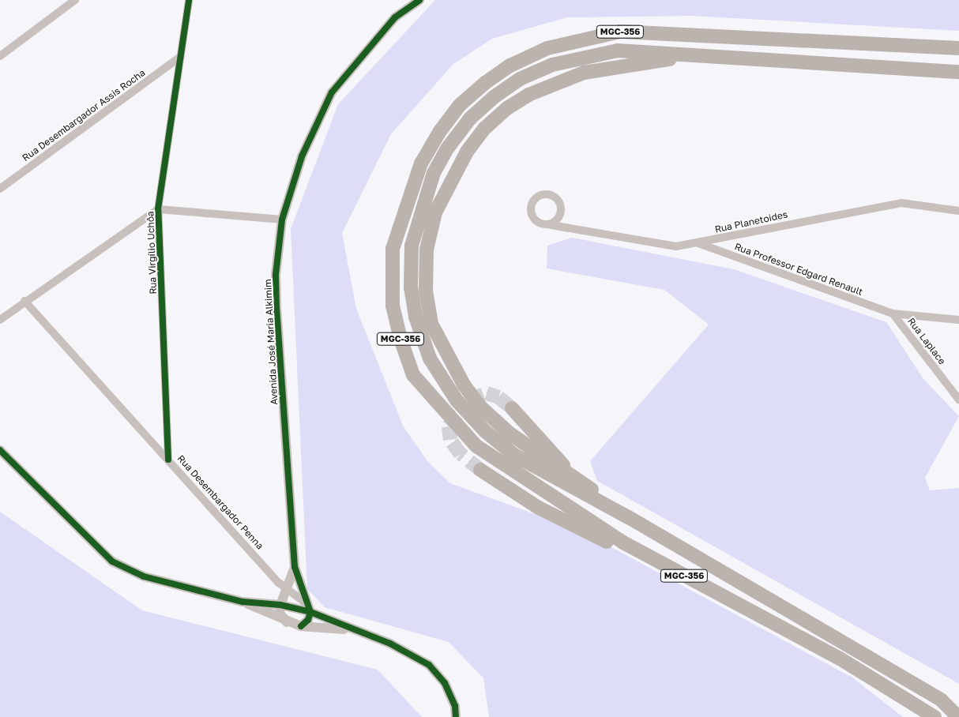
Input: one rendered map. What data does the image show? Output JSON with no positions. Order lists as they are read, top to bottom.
{
  "streets": {
    "highway": ["MGC-356"],
    "street": [
      "Rua Desembargador Assis Rocha",
      "Rua Planetoides",
      "Rua Virgílio Uchôa",
      "Rua Professor Edgard Renault",
      "Rua Laplace",
      "Avenida José Maria Alkimim",
      "Rua Desembargador Penna"
    ]
  },
  "crossings": [
    ["Rua Desembargador Assis Rocha", "Rua Virgílio Uchôa"],
    ["Rua Planetoides", "Rua Professor Edgard Renault"],
    ["Rua Virgílio Uchôa", "Rua Desembargador Penna"],
    ["Rua Professor Edgard Renault", "Rua Laplace"],
    ["Avenida José Maria Alkimim", "Rua Desembargador Penna"]
  ]
}
